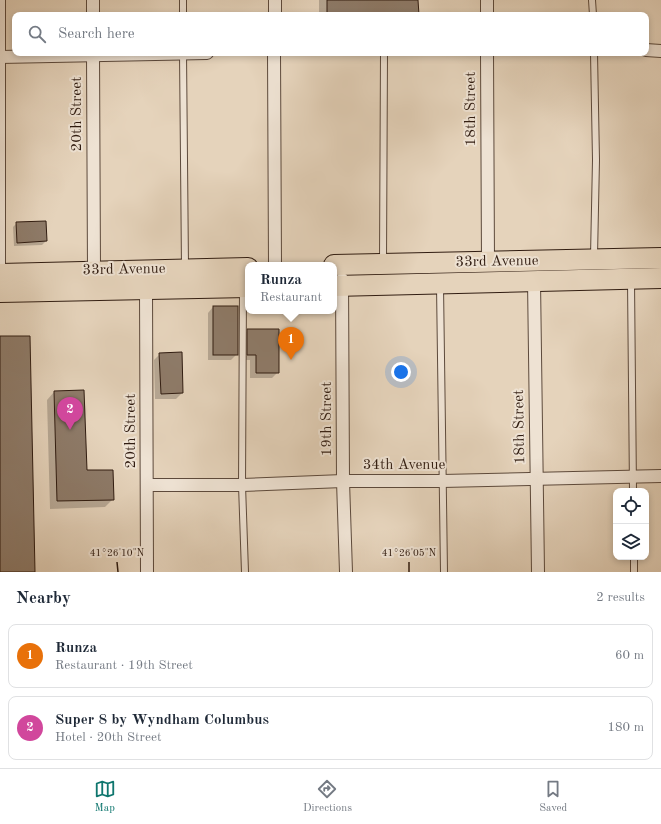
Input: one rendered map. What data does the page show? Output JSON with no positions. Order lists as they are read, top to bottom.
{
  "streets": {
    "highway": ["33rd Avenue"],
    "street": [
      "18th Street",
      "20th Street",
      "19th Street",
      "34th Avenue"
    ]
  },
  "crossings": [
    ["18th Street", "33rd Avenue"],
    ["18th Street", "34th Avenue"],
    ["20th Street", "33rd Avenue"],
    ["20th Street", "34th Avenue"],
    ["33rd Avenue", "19th Street"],
    ["19th Street", "34th Avenue"]
  ],
  "page": {
    "search": "Search here",
    "popup": ["Runza", "Restaurant"],
    "pins": ["1", "2"],
    "heading": ["Nearby", "2 results"],
    "list": [
      {
        "mark": "1",
        "name": "Runza",
        "note": "Restaurant · 19th Street",
        "value": "60 m"
      },
      {
        "mark": "2",
        "name": "Super 8 by Wyndham Columbus",
        "note": "Hotel · 20th Street",
        "value": "180 m"
      }
    ],
    "nav": ["Map", "Directions", "Saved"]
  },
  "coordinates": ["41°26'10\"N", "41°26'05\"N"]
}
